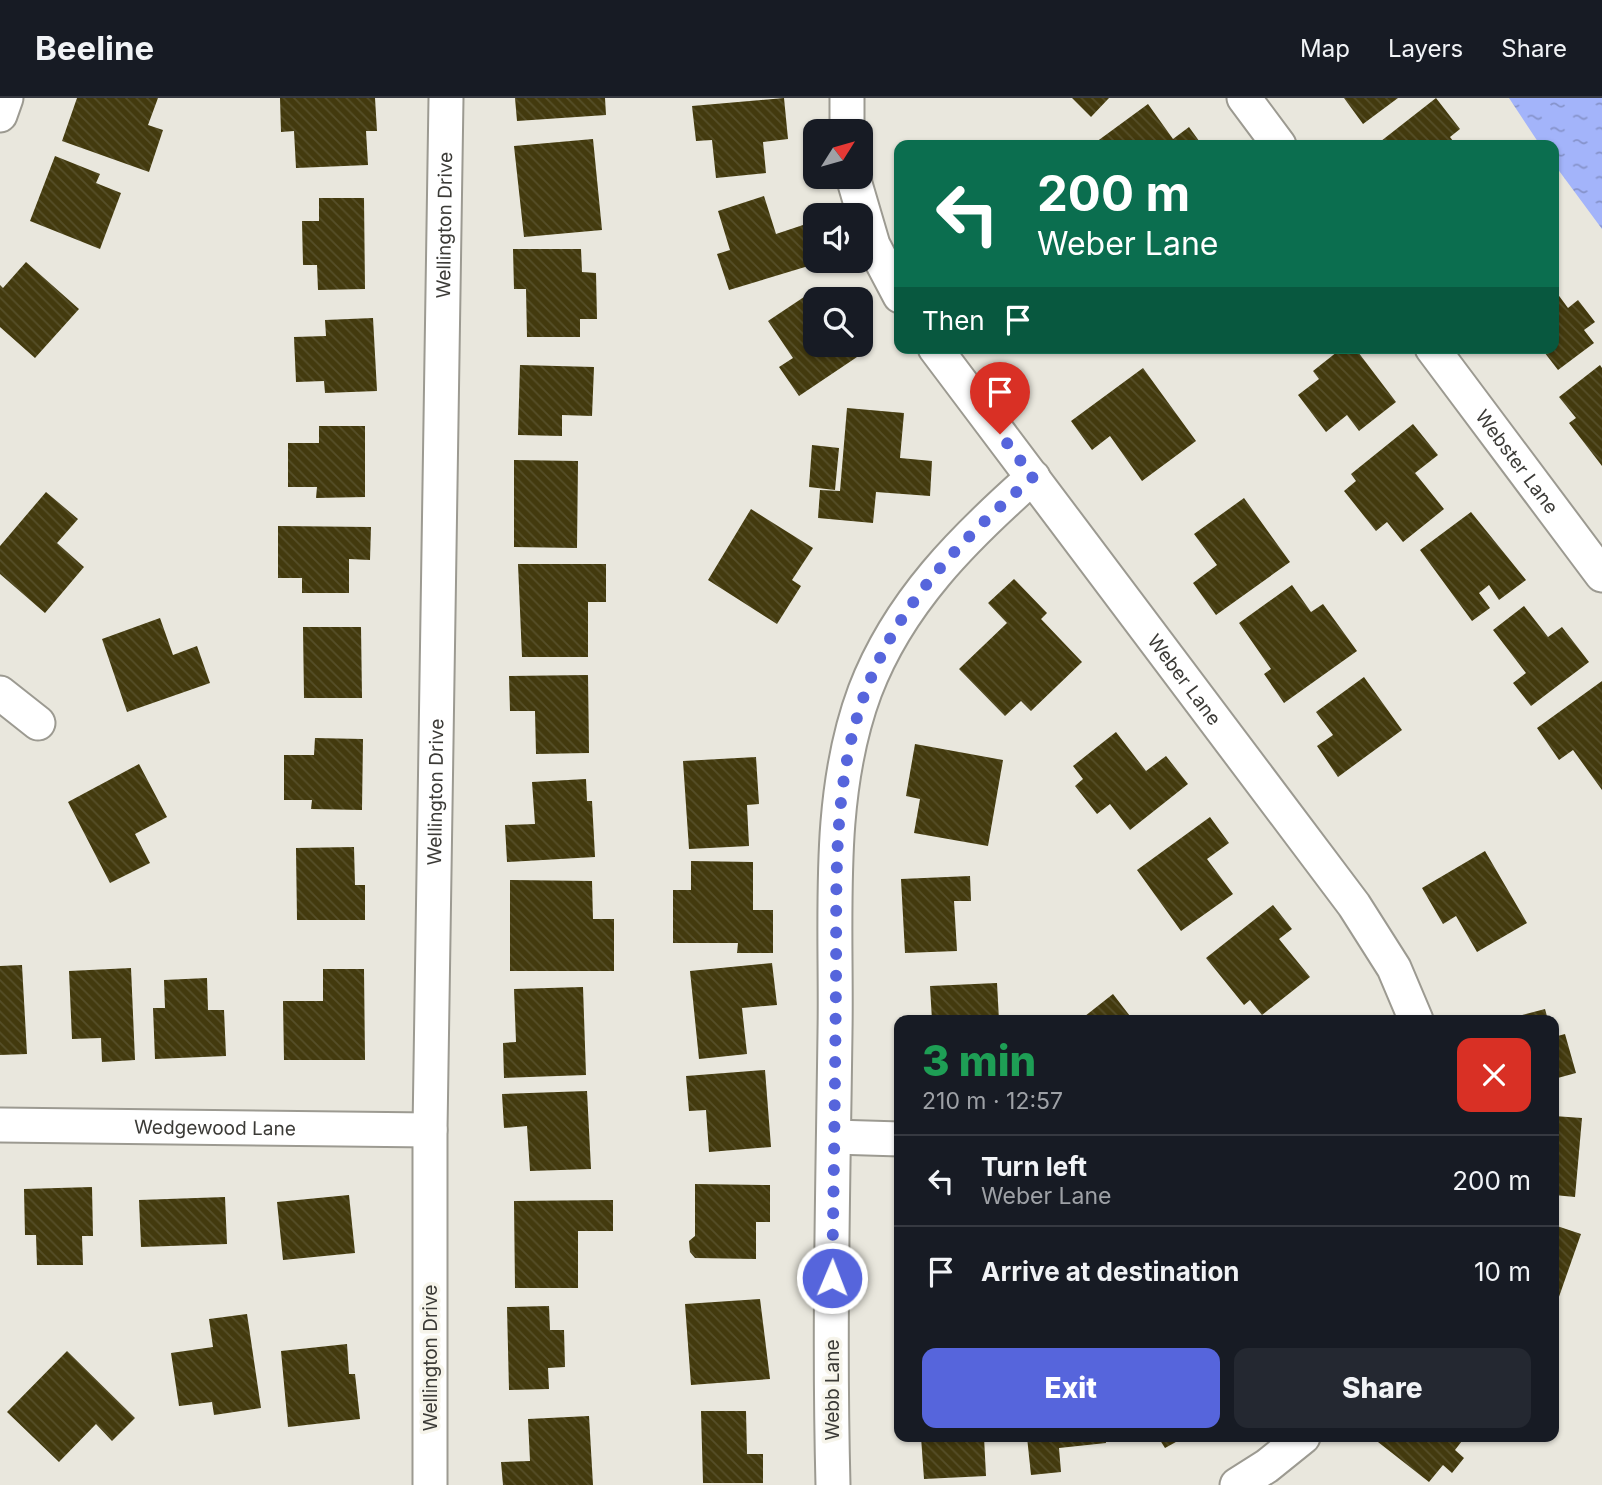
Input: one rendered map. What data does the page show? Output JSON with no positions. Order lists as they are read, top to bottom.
{
  "streets": {
    "street": [
      "Wellington Drive",
      "Webster Lane",
      "Weber Lane",
      "Wedgewood Lane",
      "Webb Lane"
    ]
  },
  "crossings": [
    ["Wellington Drive", "Wedgewood Lane"],
    ["Weber Lane", "Webb Lane"]
  ],
  "north": "top right",
  "page": {
    "header": "Beeline",
    "nav": ["Map", "Layers", "Share"],
    "turn": ["200 m", "Weber Lane"],
    "then": "Then",
    "heading": ["3 min", "210 m · 12:57"],
    "list": [
      {
        "name": "Turn left",
        "note": "Weber Lane",
        "value": "200 m"
      },
      {
        "name": "Arrive at destination",
        "value": "10 m"
      }
    ],
    "buttons": ["Exit", "Share"]
  }
}
